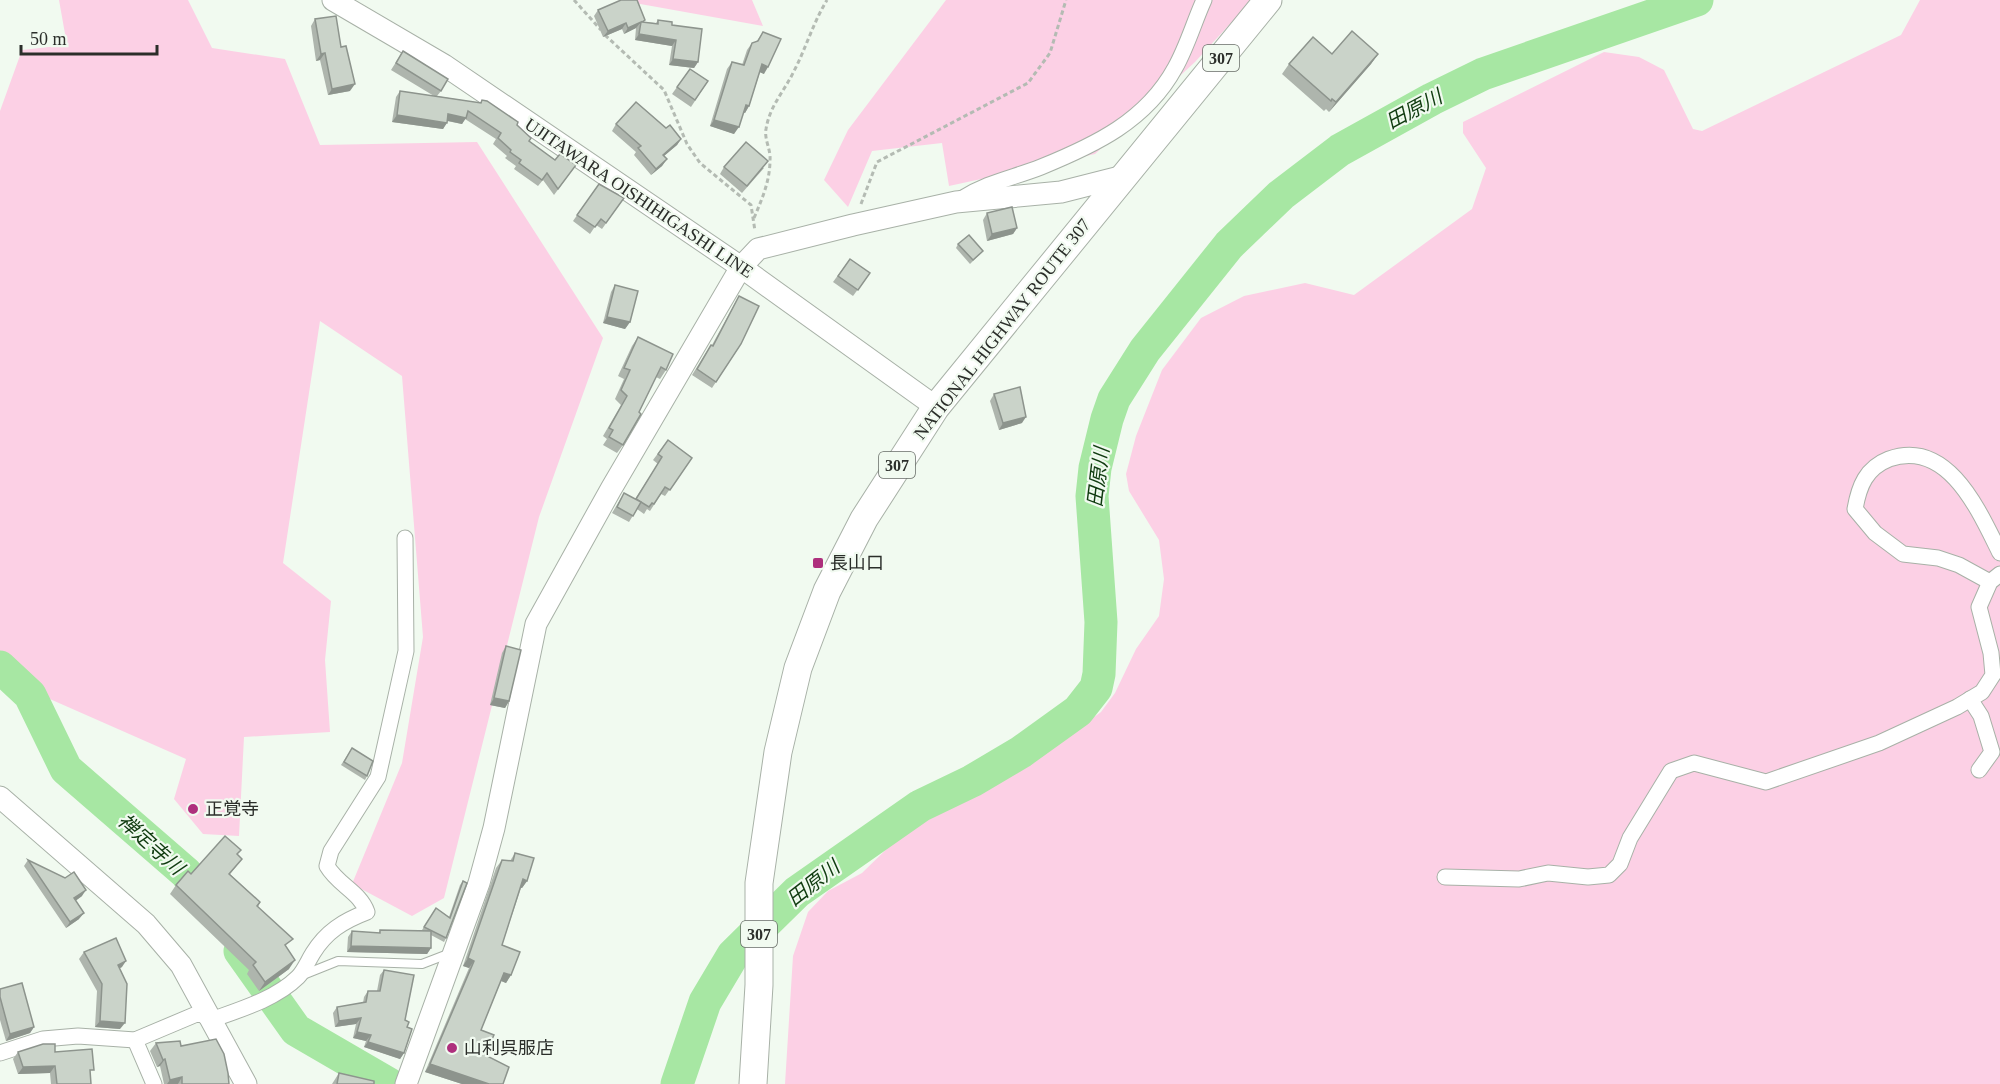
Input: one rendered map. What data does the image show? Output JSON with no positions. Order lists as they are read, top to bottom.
{
  "streets": {
    "highway": ["307", "NATIONAL HIGHWAY ROUTE 307"],
    "street": ["UJITAWARA OISHIHIGASHI LINE"]
  },
  "crossings": [
    ["UJITAWARA OISHIHIGASHI LINE", "NATIONAL HIGHWAY ROUTE 307"]
  ],
  "water": ["田原川", "禅定寺川"],
  "places": {
    "transit": ["長山口"],
    "other": ["正覚寺", "山利呉服店"]
  },
  "scale_bar": "50 m"
}
